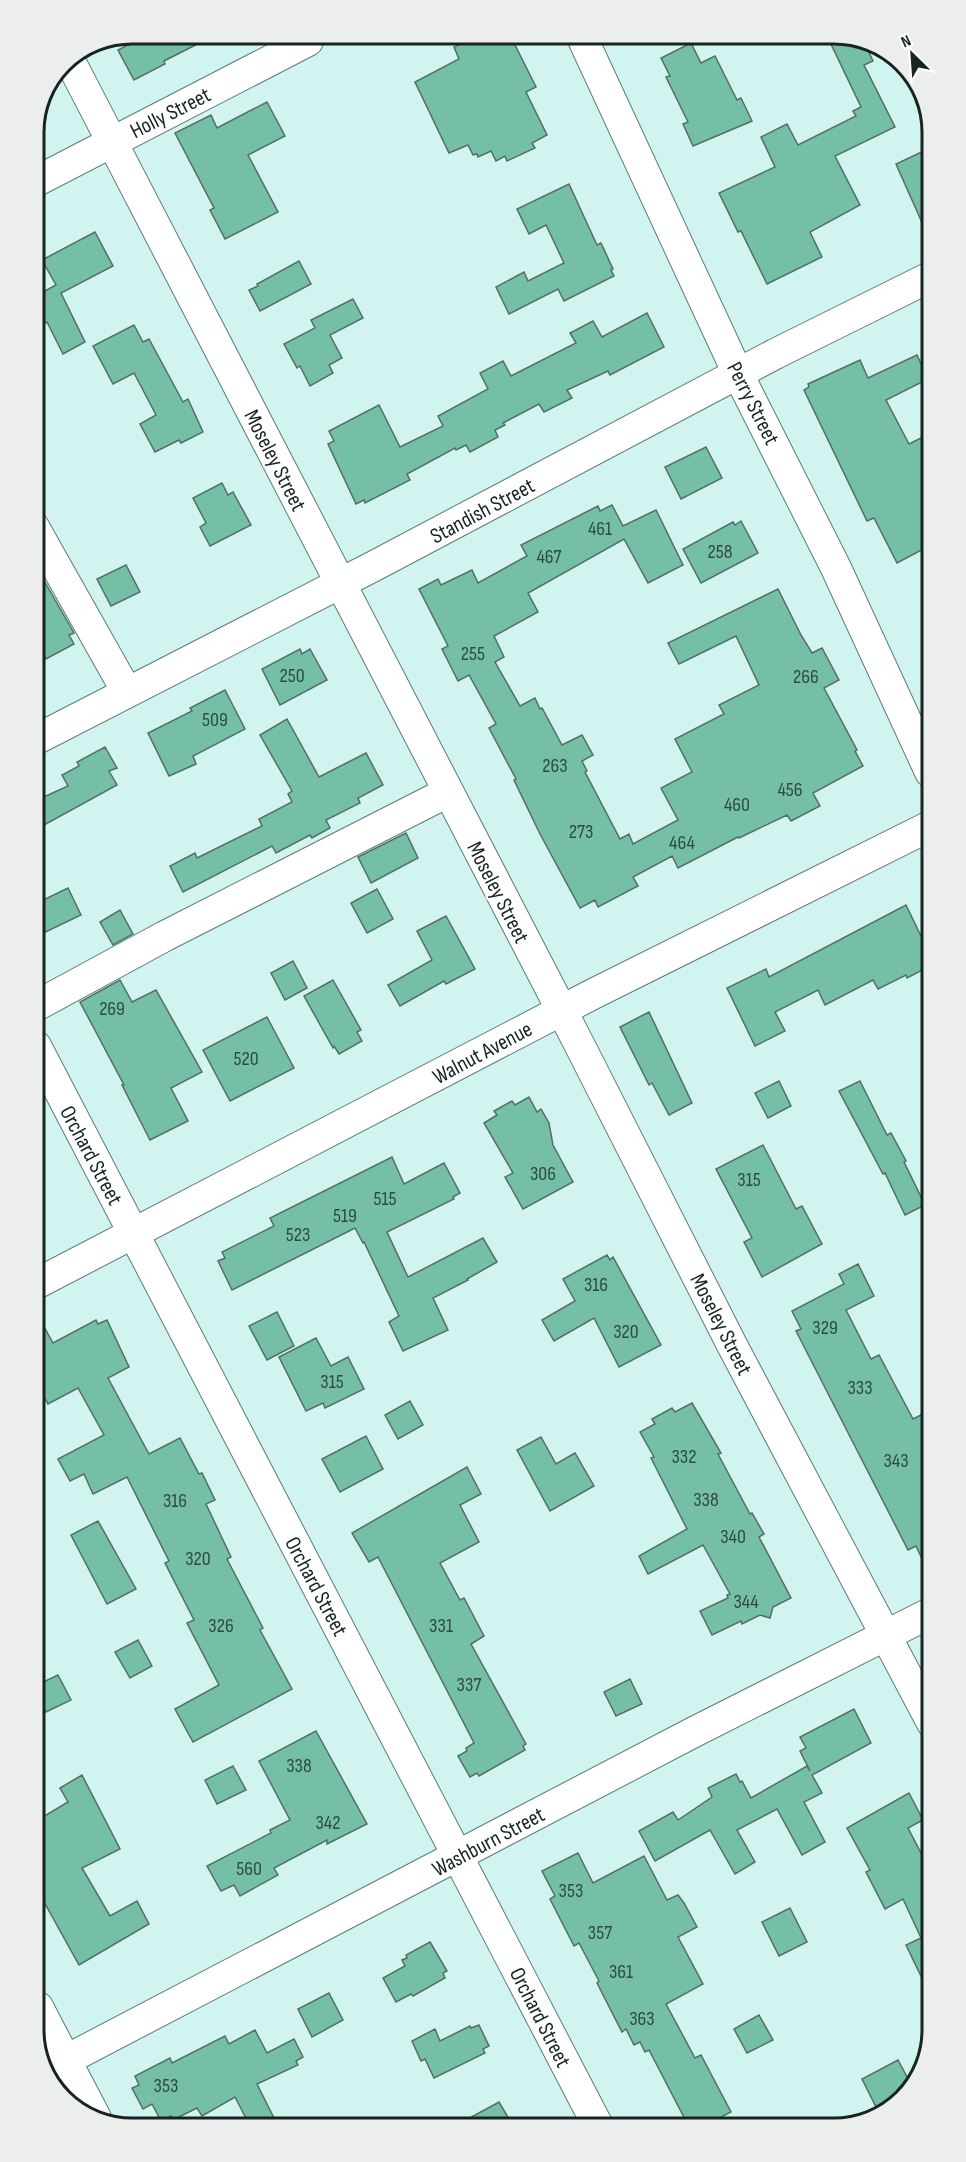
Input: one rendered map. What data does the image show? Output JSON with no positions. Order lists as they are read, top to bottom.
{
  "streets": {
    "street": [
      "Holly Street",
      "Perry Street",
      "Moseley Street",
      "Standish Street",
      "Walnut Avenue",
      "Orchard Street",
      "Washburn Street"
    ]
  },
  "crossings": [
    ["Holly Street", "Moseley Street"],
    ["Perry Street", "Standish Street"],
    ["Moseley Street", "Standish Street"],
    ["Moseley Street", "Walnut Avenue"],
    ["Moseley Street", "Washburn Street"],
    ["Walnut Avenue", "Orchard Street"],
    ["Orchard Street", "Washburn Street"]
  ],
  "house_numbers": [
    "461",
    "258",
    "467",
    "255",
    "250",
    "266",
    "509",
    "263",
    "456",
    "460",
    "273",
    "464",
    "269",
    "520",
    "306",
    "315",
    "515",
    "519",
    "523",
    "316",
    "329",
    "320",
    "315",
    "333",
    "332",
    "343",
    "338",
    "316",
    "340",
    "320",
    "344",
    "326",
    "331",
    "337",
    "338",
    "342",
    "560",
    "353",
    "357",
    "361",
    "363",
    "353"
  ],
  "north": "top left"
}
